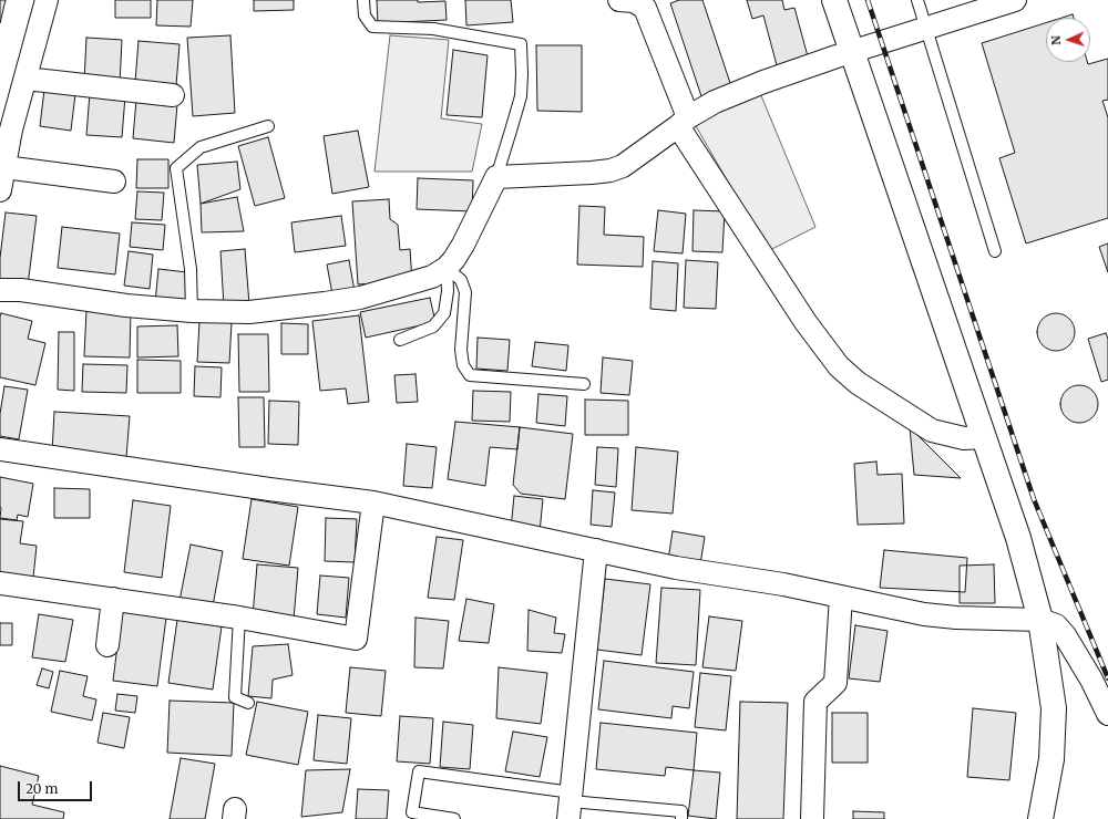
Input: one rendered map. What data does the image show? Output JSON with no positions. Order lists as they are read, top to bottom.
{
  "scale_bar": "20 m",
  "north": "left"
}
